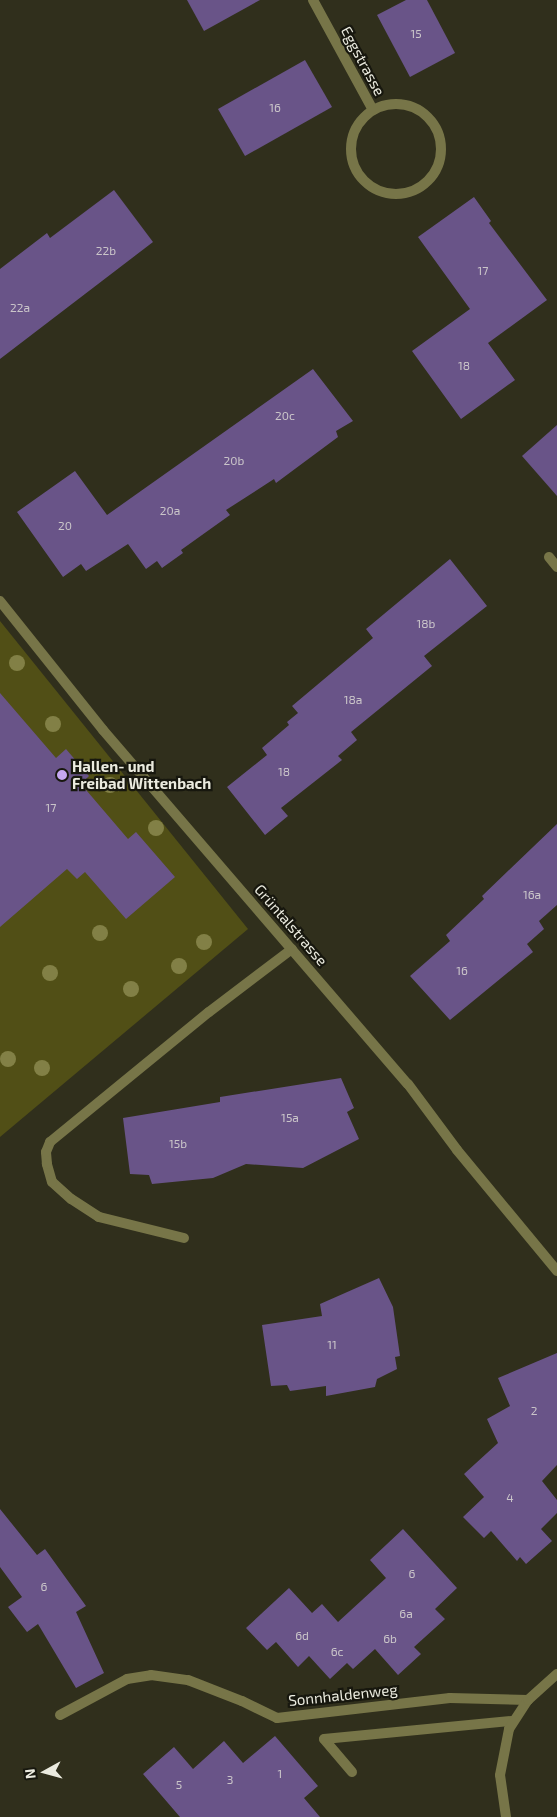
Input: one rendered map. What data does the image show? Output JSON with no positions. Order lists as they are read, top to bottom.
{
  "streets": {
    "street": ["Eggstrasse", "Grüntalstrasse", "Sonnhaldenweg"]
  },
  "places": ["Hallen- und Freibad Wittenbach"],
  "house_numbers": [
    "15",
    "16",
    "22b",
    "17",
    "22a",
    "18",
    "20c",
    "20b",
    "20a",
    "20",
    "18b",
    "18a",
    "18",
    "17",
    "16a",
    "16",
    "15a",
    "15b",
    "11",
    "2",
    "4",
    "6",
    "6",
    "6a",
    "6d",
    "6b",
    "6c",
    "1",
    "3",
    "5"
  ],
  "north": "left"
}
